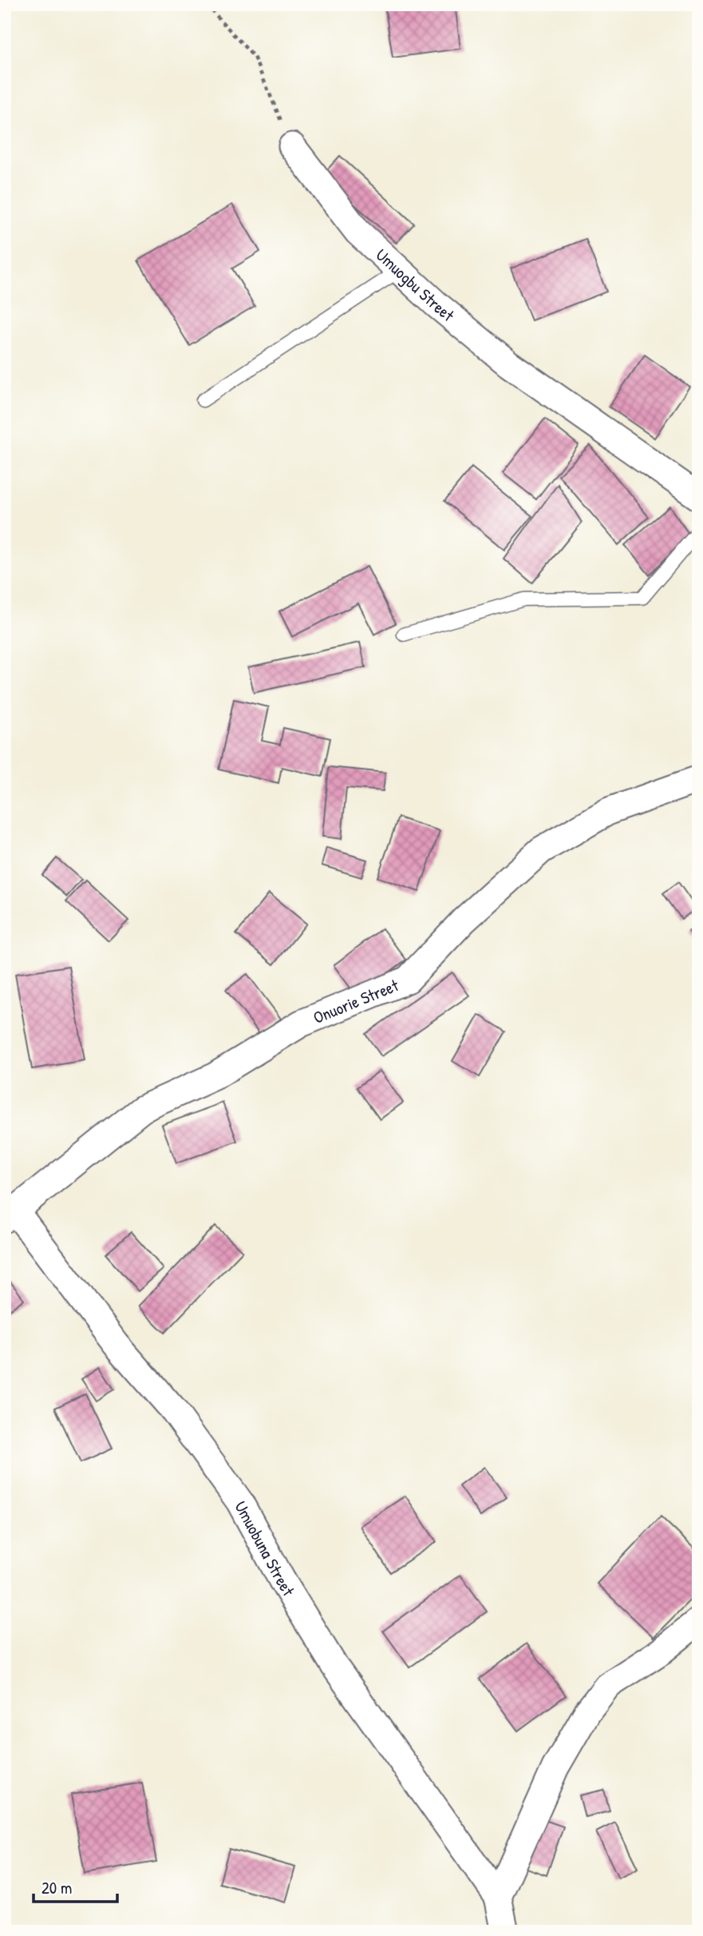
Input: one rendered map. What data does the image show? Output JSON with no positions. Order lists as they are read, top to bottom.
{
  "streets": {
    "street": ["Umuogbu Street", "Onuorie Street", "Umuobuna Street"]
  },
  "crossings": [
    ["Onuorie Street", "Umuobuna Street"]
  ],
  "scale_bar": "20 m"
}
